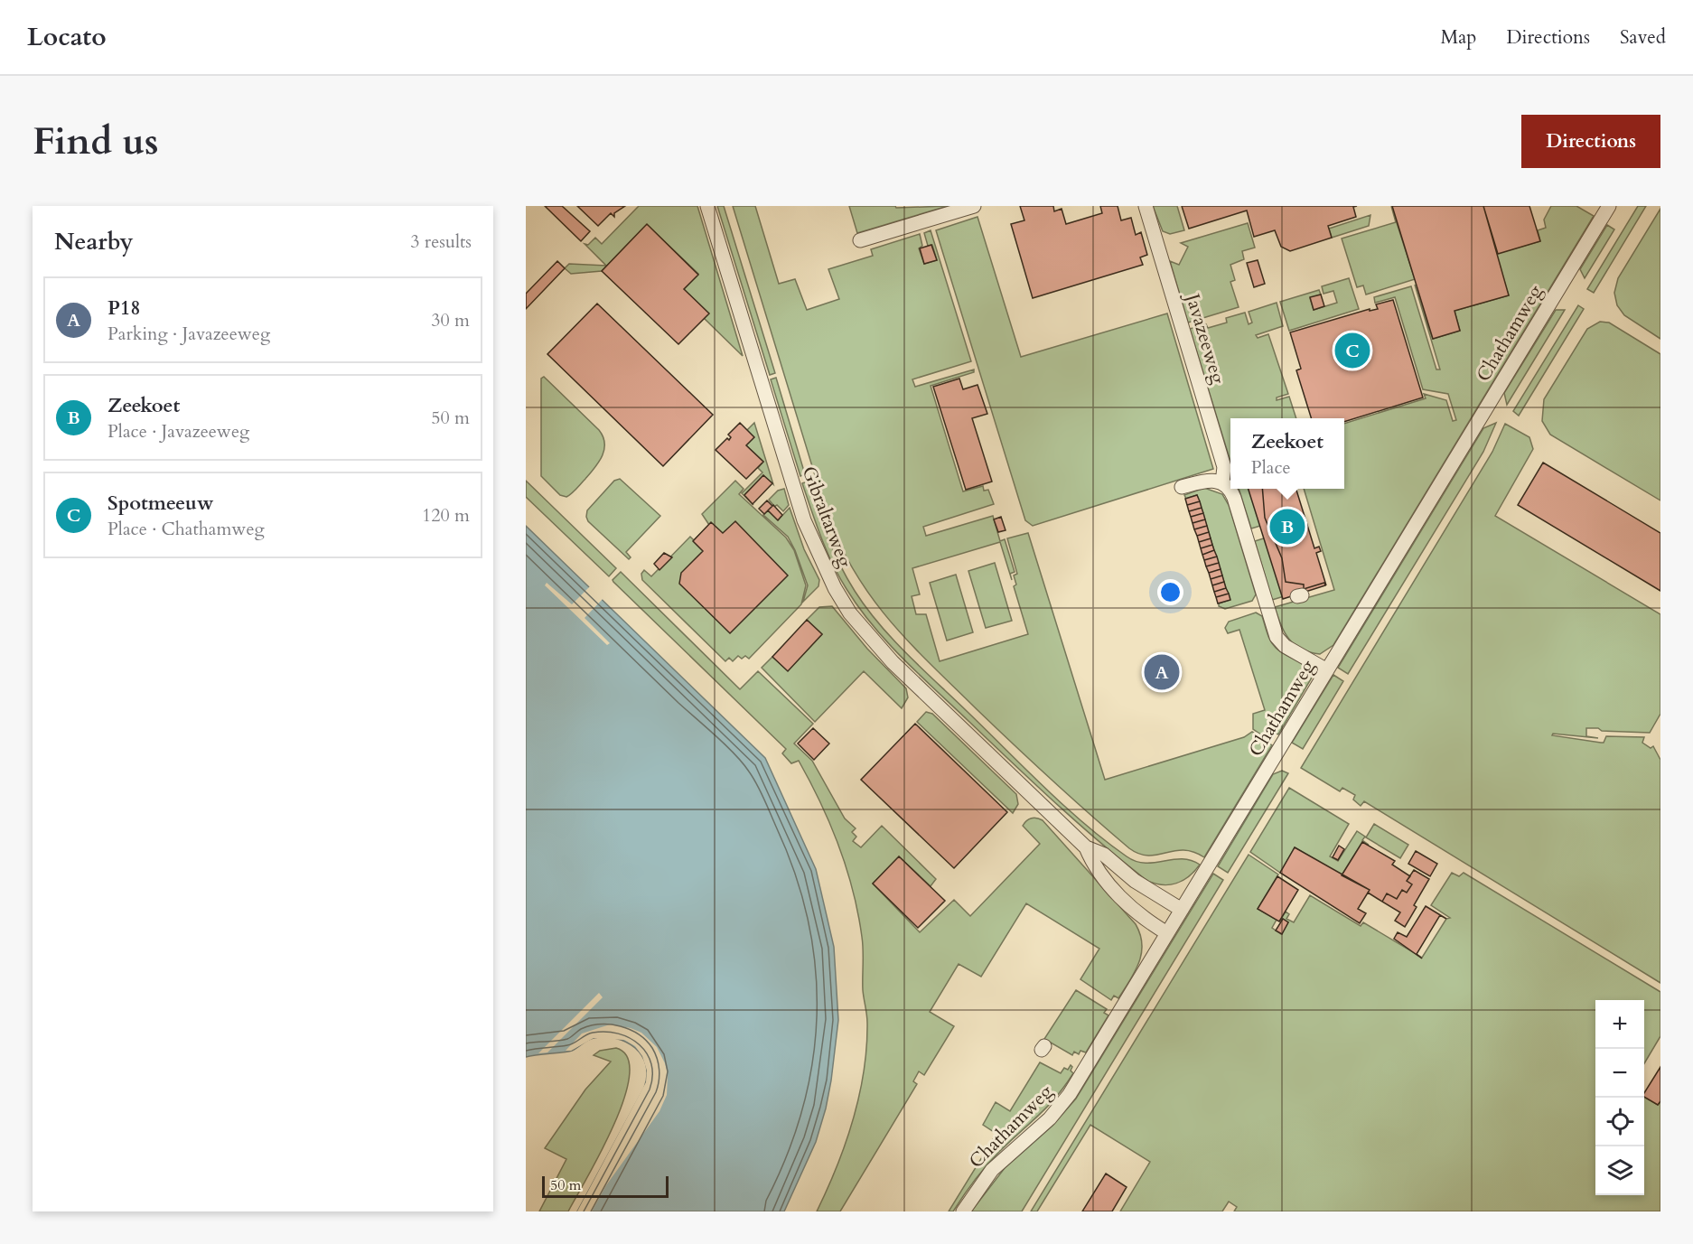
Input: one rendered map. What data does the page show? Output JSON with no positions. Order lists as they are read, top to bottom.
{
  "streets": {
    "street": ["Chathamweg", "Javazeeweg", "Gibraltarweg"]
  },
  "crossings": [
    ["Chathamweg", "Javazeeweg"],
    ["Chathamweg", "Gibraltarweg"]
  ],
  "scale_bar": "50 m",
  "page": {
    "header": "Locato",
    "nav": ["Map", "Directions", "Saved"],
    "buttons": "Directions",
    "title": "Find us",
    "heading": ["Nearby", "3 results"],
    "list": [
      {
        "mark": "A",
        "name": "P18",
        "note": "Parking · Javazeeweg",
        "value": "30 m"
      },
      {
        "mark": "B",
        "name": "Zeekoet",
        "note": "Place · Javazeeweg",
        "value": "50 m"
      },
      {
        "mark": "C",
        "name": "Spotmeeuw",
        "note": "Place · Chathamweg",
        "value": "120 m"
      }
    ],
    "pins": ["C", "B", "A"],
    "popup": ["Zeekoet", "Place"],
    "map_buttons": ["+", "−"],
    "scale": "50 m"
  }
}
